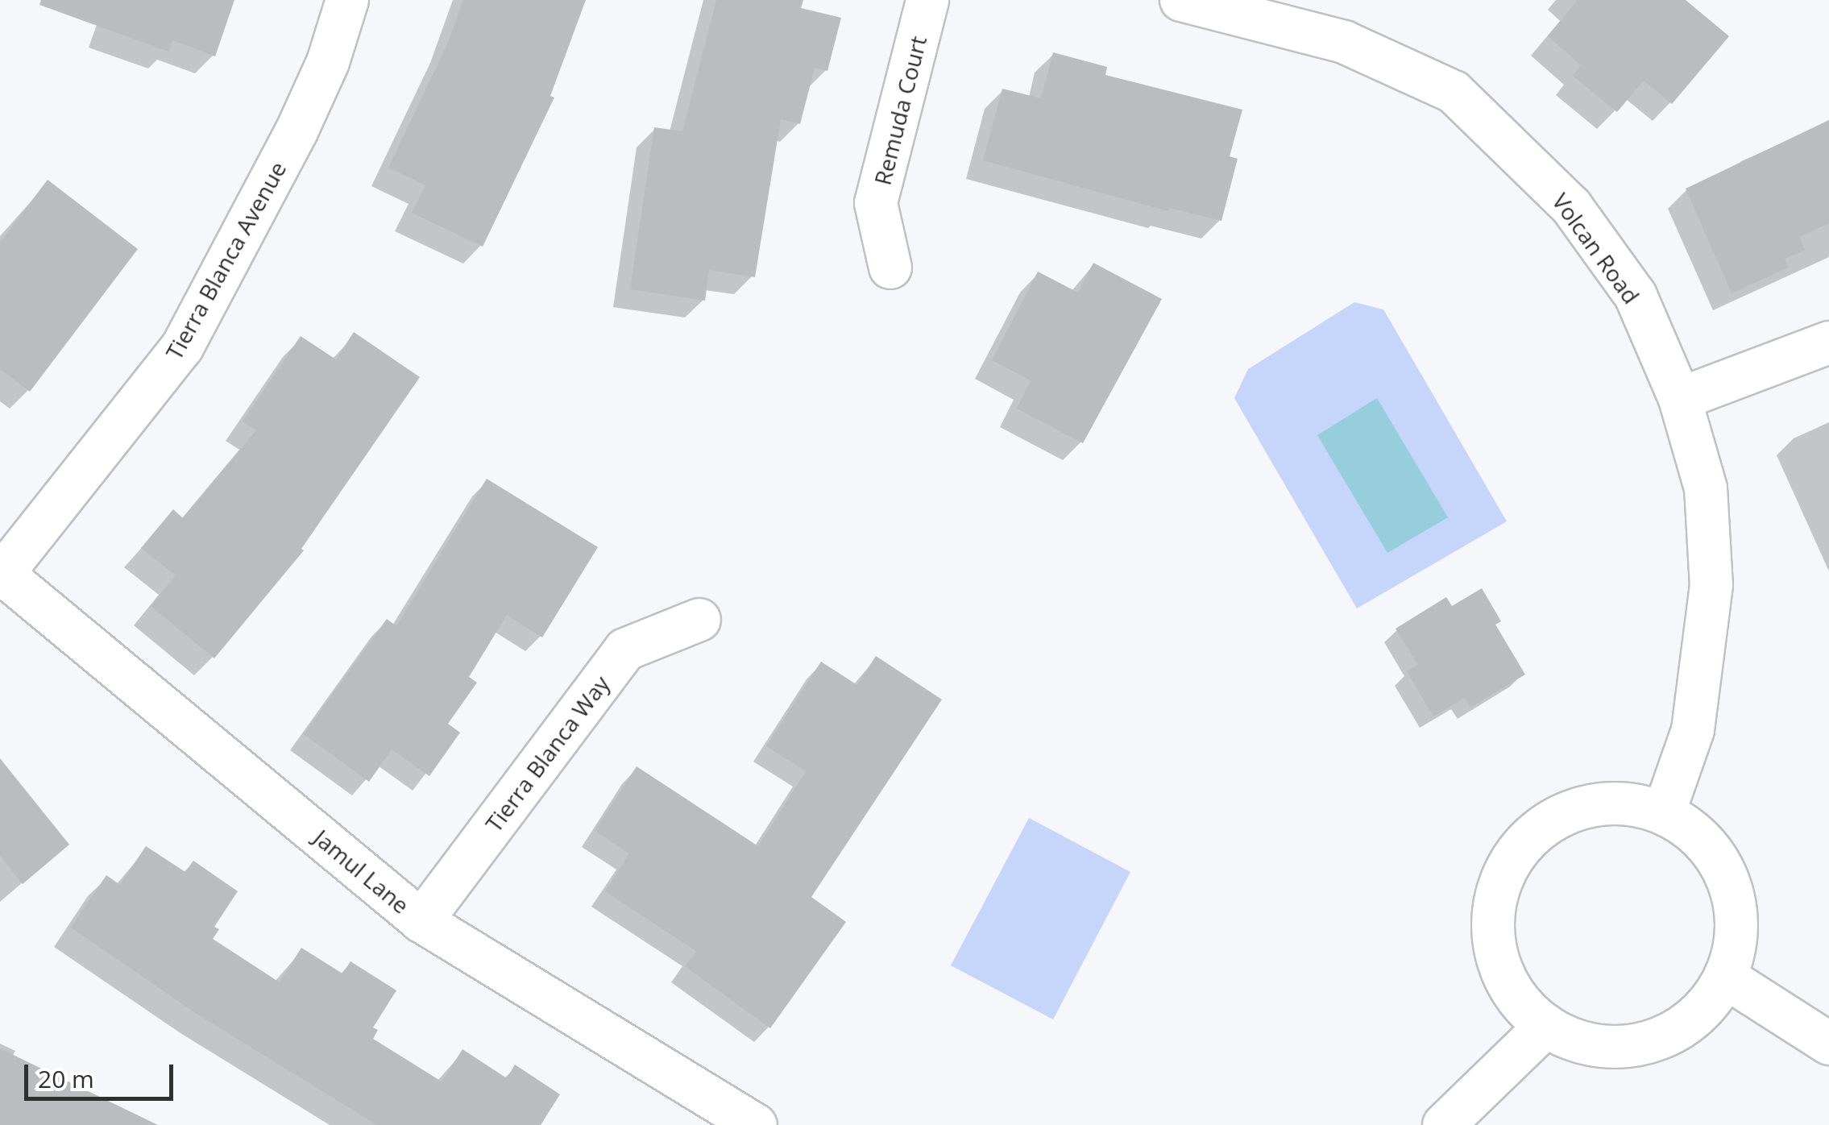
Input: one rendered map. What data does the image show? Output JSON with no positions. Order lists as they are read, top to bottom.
{
  "streets": {
    "street": [
      "Remuda Court",
      "Volcan Road",
      "Tierra Blanca Avenue",
      "Tierra Blanca Way",
      "Jamul Lane"
    ]
  },
  "crossings": [
    ["Tierra Blanca Avenue", "Jamul Lane"],
    ["Tierra Blanca Way", "Jamul Lane"]
  ],
  "scale_bar": "20 m"
}
